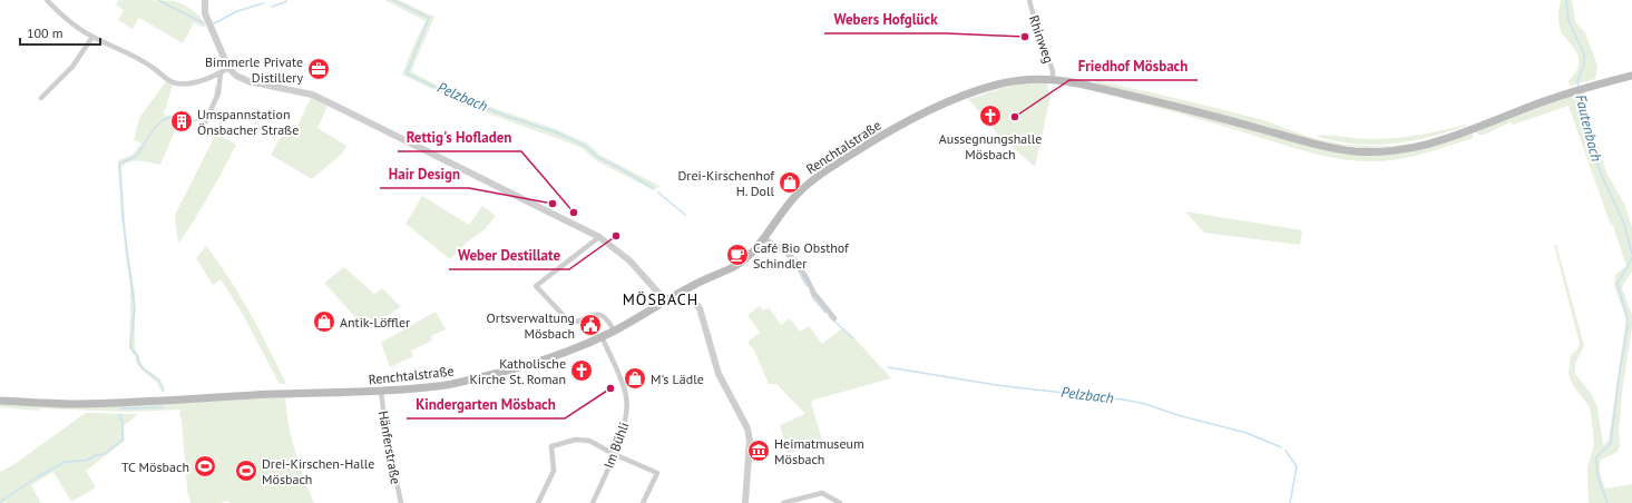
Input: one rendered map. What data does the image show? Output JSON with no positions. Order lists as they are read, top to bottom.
{
  "streets": {
    "main road": ["Renchtalstraße"],
    "street": ["Rhinweg", "Im Bühli", "Hänferstraße"]
  },
  "crossings": [
    ["Rhinweg", "Renchtalstraße"],
    ["Renchtalstraße", "Im Bühli"],
    ["Renchtalstraße", "Hänferstraße"]
  ],
  "districts": ["MÖSBACH"],
  "water": ["Pelzbach", "Fautenbach"],
  "places": {
    "other": [
      "Webers Hofglück",
      "Friedhof Mösbach",
      "Hair Design",
      "Rettig's Hofladen",
      "Weber Destillate",
      "Kindergarten Mösbach"
    ],
    "office": ["Bimmerle Private Distillery"],
    "church": ["Aussegnungshalle Mösbach", "Katholische Kirche St. Roman"],
    "building": ["Umspannstation Önsbacher Straße"],
    "shop": ["Drei-Kirschenhof H. Doll", "Antik-Löffler", "M's Lädle"],
    "cafe": ["Café Bio Obsthof Schindler"],
    "public building": ["Ortsverwaltung Mösbach"],
    "museum": ["Heimatmuseum Mösbach"],
    "sports": ["TC Mösbach", "Drei-Kirschen-Halle Mösbach"]
  },
  "scale_bar": "100 m"
}
